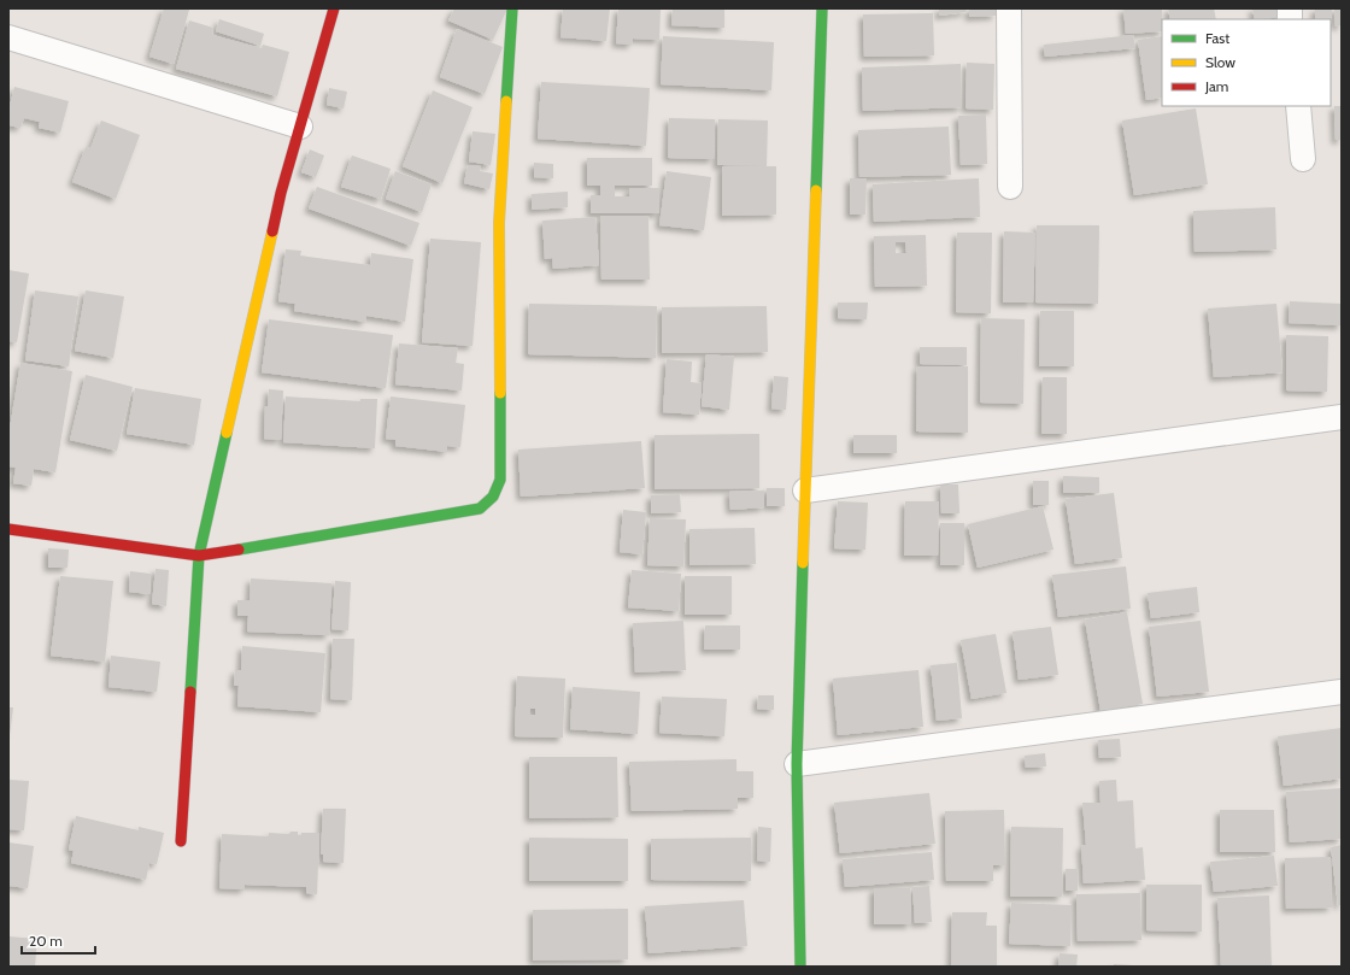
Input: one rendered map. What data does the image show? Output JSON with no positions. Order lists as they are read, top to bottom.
{
  "legend": ["Fast", "Slow", "Jam"],
  "scale_bar": "20 m"
}
